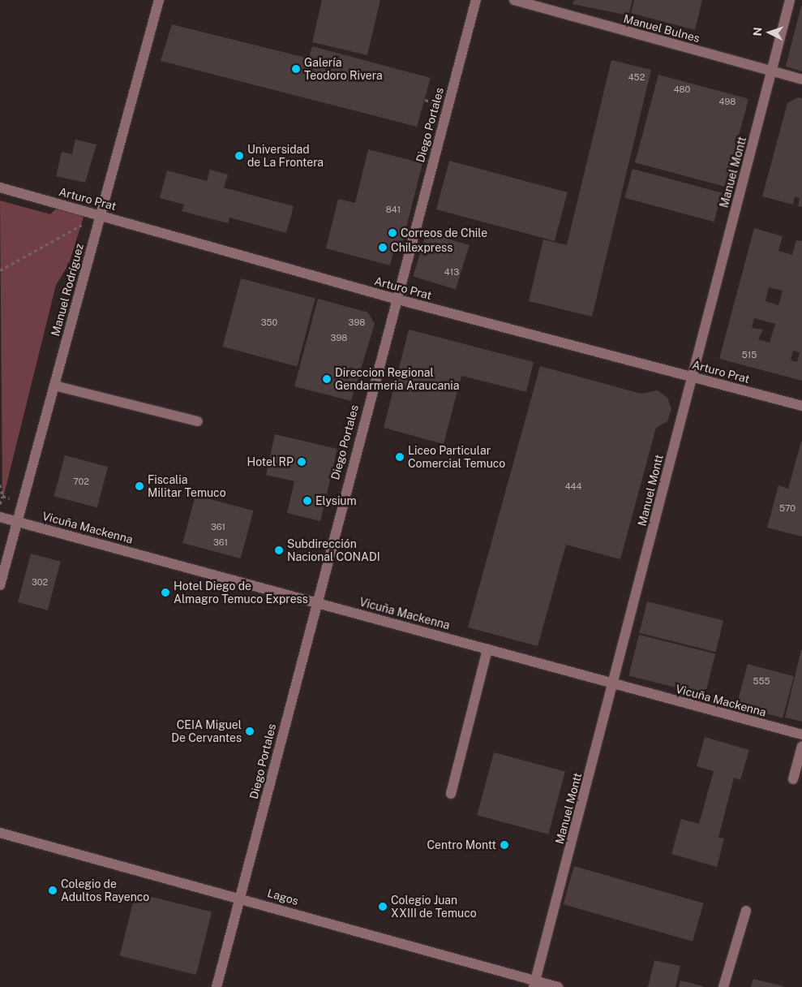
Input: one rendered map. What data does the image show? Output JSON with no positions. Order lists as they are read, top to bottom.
{
  "streets": {
    "street": [
      "Manuel Bulnes",
      "Diego Portales",
      "Manuel Montt",
      "Arturo Prat",
      "Manuel Rodríguez",
      "Vicuña Mackenna",
      "Lagos"
    ]
  },
  "crossings": [
    ["Manuel Bulnes", "Manuel Montt"],
    ["Diego Portales", "Arturo Prat"],
    ["Diego Portales", "Vicuña Mackenna"],
    ["Diego Portales", "Lagos"],
    ["Manuel Montt", "Arturo Prat"],
    ["Manuel Montt", "Vicuña Mackenna"],
    ["Manuel Montt", "Lagos"],
    ["Arturo Prat", "Manuel Rodríguez"],
    ["Manuel Rodríguez", "Vicuña Mackenna"]
  ],
  "places": [
    "Galería Teodoro Rivera",
    "Universidad de La Frontera",
    "Correos de Chile",
    "Chilexpress",
    "Direccion Regional Gendarmeria Araucania",
    "Liceo Particular Comercial Temuco",
    "Hotel RP",
    "Fiscalia Militar Temuco",
    "Elysium",
    "Subdirección Nacional CONADI",
    "Hotel Diego de Almagro Temuco Express",
    "CEIA Miguel De Cervantes",
    "Centro Montt",
    "Colegio de Adultos Rayenco",
    "Colegio Juan XXIII de Temuco"
  ],
  "house_numbers": [
    "452",
    "480",
    "498",
    "841",
    "413",
    "350",
    "398",
    "398",
    "515",
    "702",
    "444",
    "570",
    "361",
    "361",
    "302",
    "555"
  ],
  "north": "left"
}
